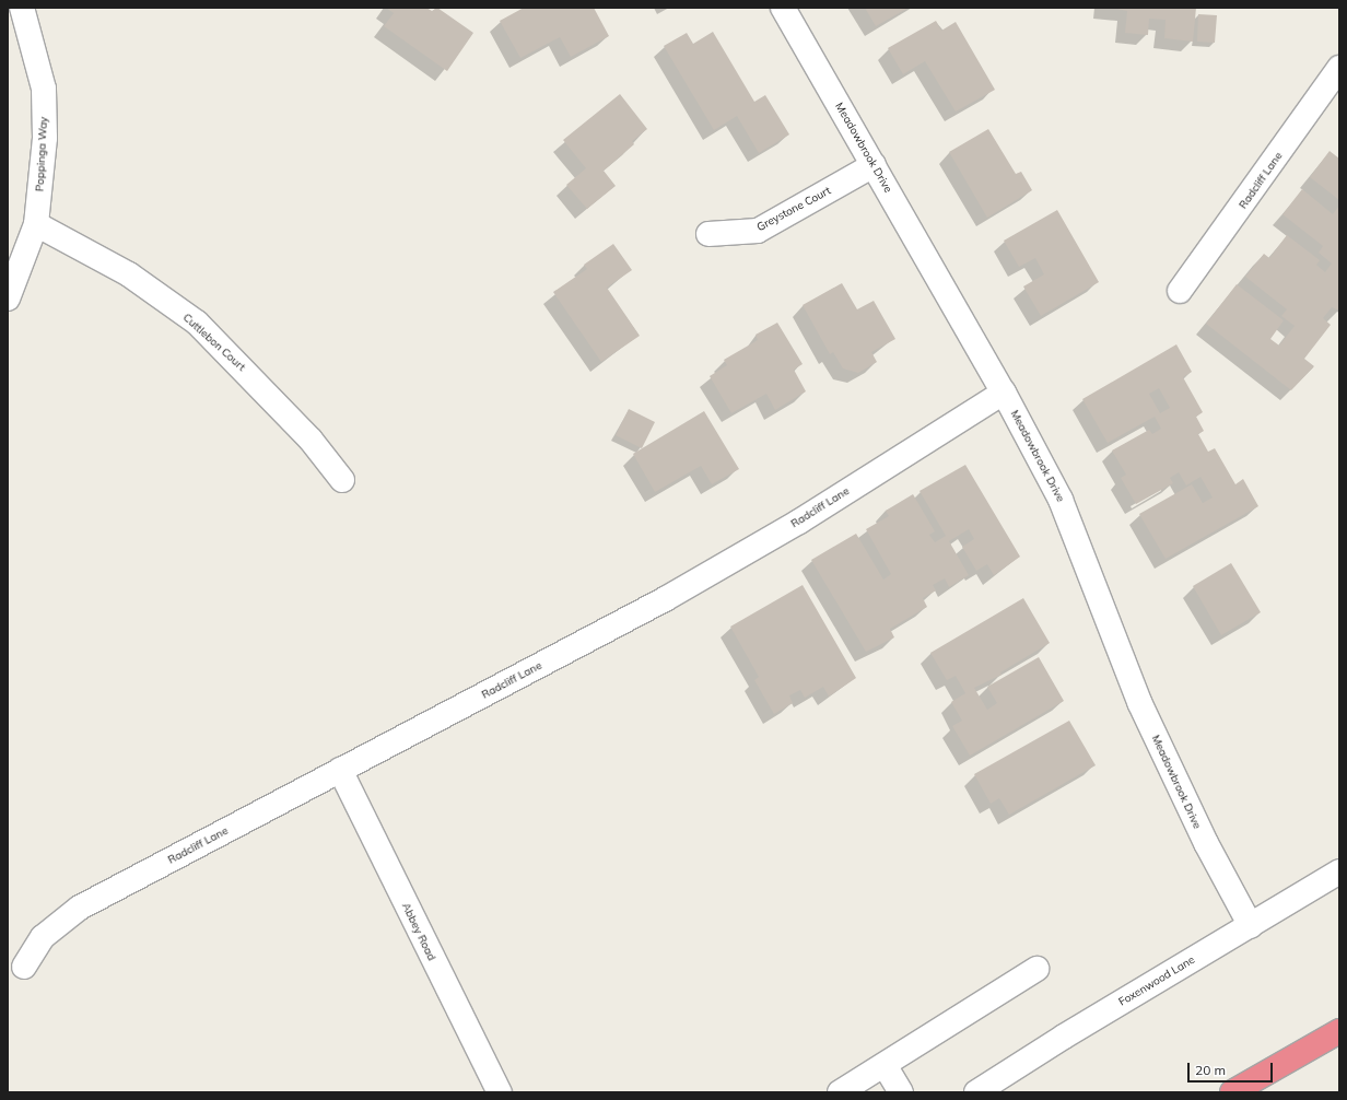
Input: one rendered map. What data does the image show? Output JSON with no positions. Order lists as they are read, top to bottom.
{
  "streets": {
    "street": [
      "Meadowbrook Drive",
      "Poppinga Way",
      "Radcliff Lane",
      "Greystone Court",
      "Cuttlebon Court",
      "Abbey Road",
      "Foxenwood Lane"
    ]
  },
  "crossings": [
    ["Meadowbrook Drive", "Radcliff Lane"],
    ["Meadowbrook Drive", "Greystone Court"],
    ["Meadowbrook Drive", "Foxenwood Lane"],
    ["Poppinga Way", "Cuttlebon Court"],
    ["Radcliff Lane", "Abbey Road"]
  ],
  "scale_bar": "20 m"
}
